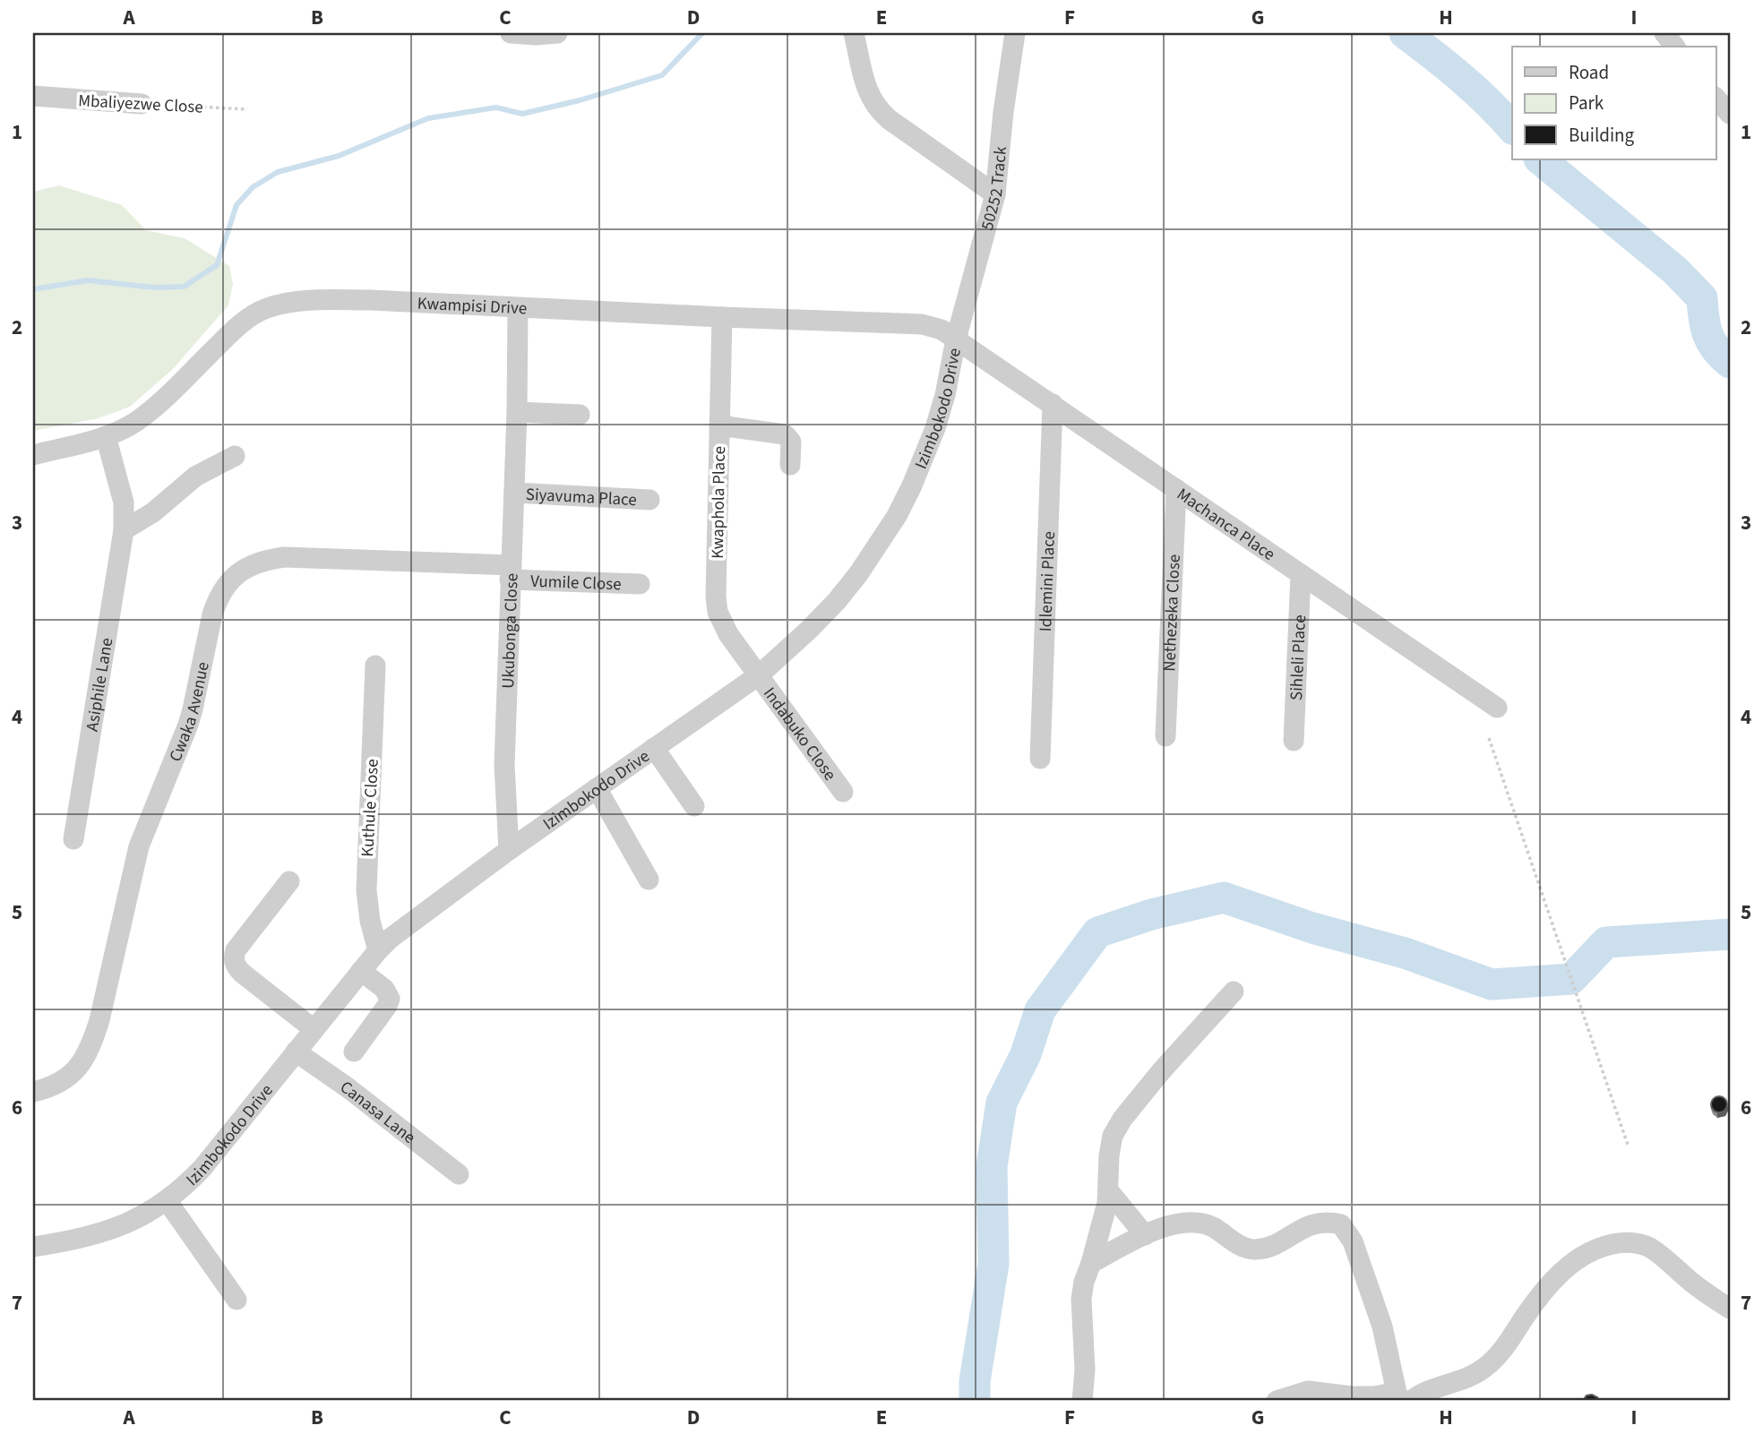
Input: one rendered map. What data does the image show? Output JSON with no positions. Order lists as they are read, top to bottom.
{
  "streets": {
    "street": [
      "Mbaliyezwe Close",
      "50252 Track",
      "Kwampisi Drive",
      "Izimbokodo Drive",
      "Siyavuma Place",
      "Kwaphola Place",
      "Machanca Place",
      "Idlemini Place",
      "Vumile Close",
      "Nethezeka Close",
      "Ukubonga Close",
      "Sihleli Place",
      "Asiphile Lane",
      "Cwaka Avenue",
      "Indabuko Close",
      "Kuthule Close",
      "Canasa Lane"
    ]
  },
  "crossings": [
    ["50252 Track", "Kwampisi Drive"],
    ["50252 Track", "Izimbokodo Drive"],
    ["50252 Track", "Machanca Place"],
    ["Kwampisi Drive", "Izimbokodo Drive"],
    ["Kwampisi Drive", "Kwaphola Place"],
    ["Kwampisi Drive", "Machanca Place"],
    ["Kwampisi Drive", "Ukubonga Close"],
    ["Kwampisi Drive", "Asiphile Lane"],
    ["Izimbokodo Drive", "Kwaphola Place"],
    ["Izimbokodo Drive", "Machanca Place"],
    ["Izimbokodo Drive", "Ukubonga Close"],
    ["Izimbokodo Drive", "Indabuko Close"],
    ["Izimbokodo Drive", "Kuthule Close"],
    ["Izimbokodo Drive", "Canasa Lane"],
    ["Siyavuma Place", "Ukubonga Close"],
    ["Kwaphola Place", "Indabuko Close"],
    ["Machanca Place", "Idlemini Place"],
    ["Machanca Place", "Nethezeka Close"],
    ["Machanca Place", "Sihleli Place"],
    ["Vumile Close", "Ukubonga Close"],
    ["Vumile Close", "Cwaka Avenue"],
    ["Ukubonga Close", "Cwaka Avenue"]
  ],
  "legend": ["Road", "Park", "Building"],
  "grid": {
    "columns": [
      "A",
      "B",
      "C",
      "D",
      "E",
      "F",
      "G",
      "H",
      "I"
    ],
    "rows": [
      "1",
      "2",
      "3",
      "4",
      "5",
      "6",
      "7"
    ]
  }
}
